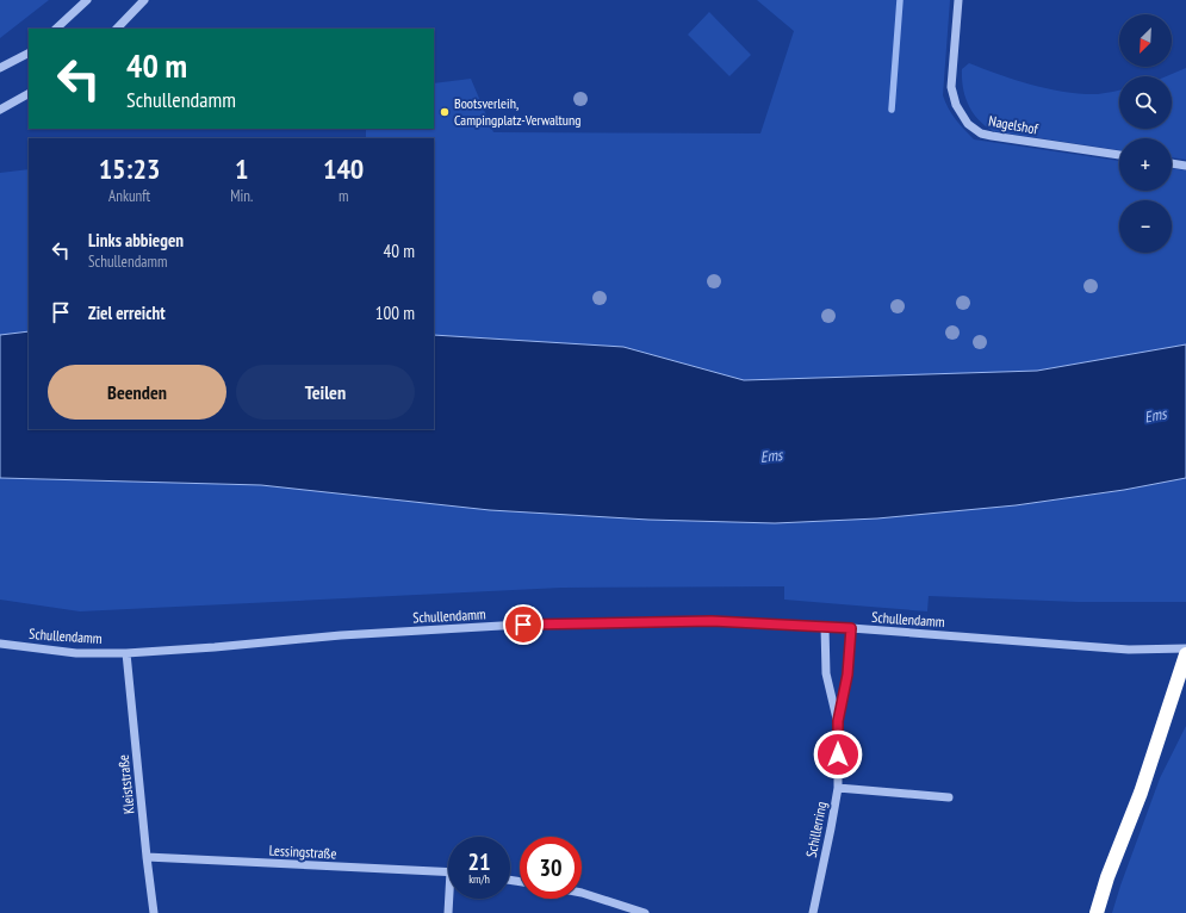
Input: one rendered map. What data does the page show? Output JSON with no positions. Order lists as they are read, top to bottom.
{
  "streets": {
    "street": [
      "Nagelshof",
      "Schullendamm",
      "Kleiststraße",
      "Schillerring",
      "Lessingstraße"
    ]
  },
  "crossings": [
    ["Schullendamm", "Kleiststraße"],
    ["Schullendamm", "Schillerring"],
    ["Kleiststraße", "Lessingstraße"]
  ],
  "water": ["Ems"],
  "places": ["Bootsverleih, Campingplatz-Verwaltung"],
  "north": "bottom left",
  "page": {
    "map_buttons": ["+", "−"],
    "turn": ["40 m", "Schullendamm"],
    "eta": [
      "15:23",
      "Ankunft",
      "1",
      "Min.",
      "140",
      "m"
    ],
    "list": [
      {
        "name": "Links abbiegen",
        "note": "Schullendamm",
        "value": "40 m"
      },
      {
        "name": "Ziel erreicht",
        "value": "100 m"
      }
    ],
    "buttons": ["Beenden", "Teilen"],
    "speed": "21 km/h",
    "limit": "30"
  }
}
